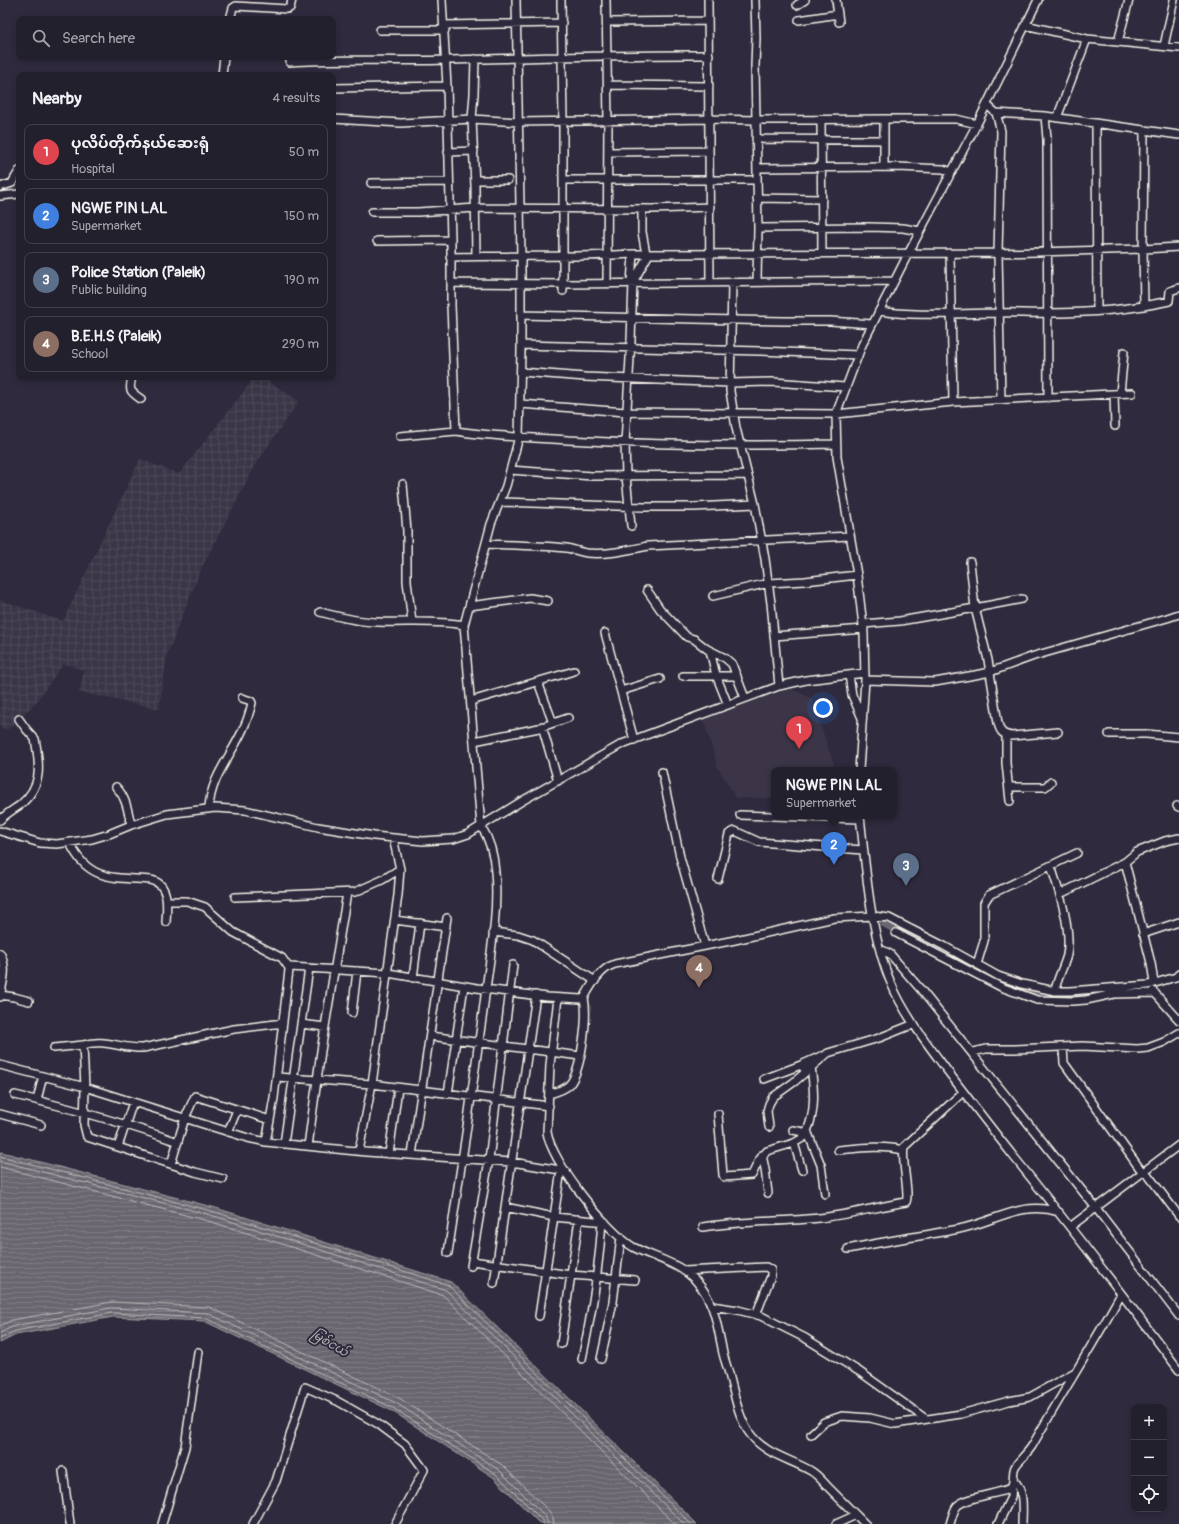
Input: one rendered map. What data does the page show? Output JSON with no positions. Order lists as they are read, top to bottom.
{
  "water": ["မြစ်ငယ်"],
  "page": {
    "search": "Search here",
    "heading": ["Nearby", "4 results"],
    "list": [
      {
        "mark": "1",
        "name": "ပုလိပ်တိုက်နယ်ဆေးရုံ",
        "note": "Hospital",
        "value": "50 m"
      },
      {
        "mark": "2",
        "name": "NGWE PIN LAL",
        "note": "Supermarket",
        "value": "150 m"
      },
      {
        "mark": "3",
        "name": "Police Station (Paleik)",
        "note": "Public building",
        "value": "190 m"
      },
      {
        "mark": "4",
        "name": "B.E.H.S (Paleik)",
        "note": "School",
        "value": "290 m"
      }
    ],
    "pins": [
      "1",
      "2",
      "3",
      "4"
    ],
    "popup": ["NGWE PIN LAL", "Supermarket"],
    "map_buttons": ["+", "−"]
  }
}
